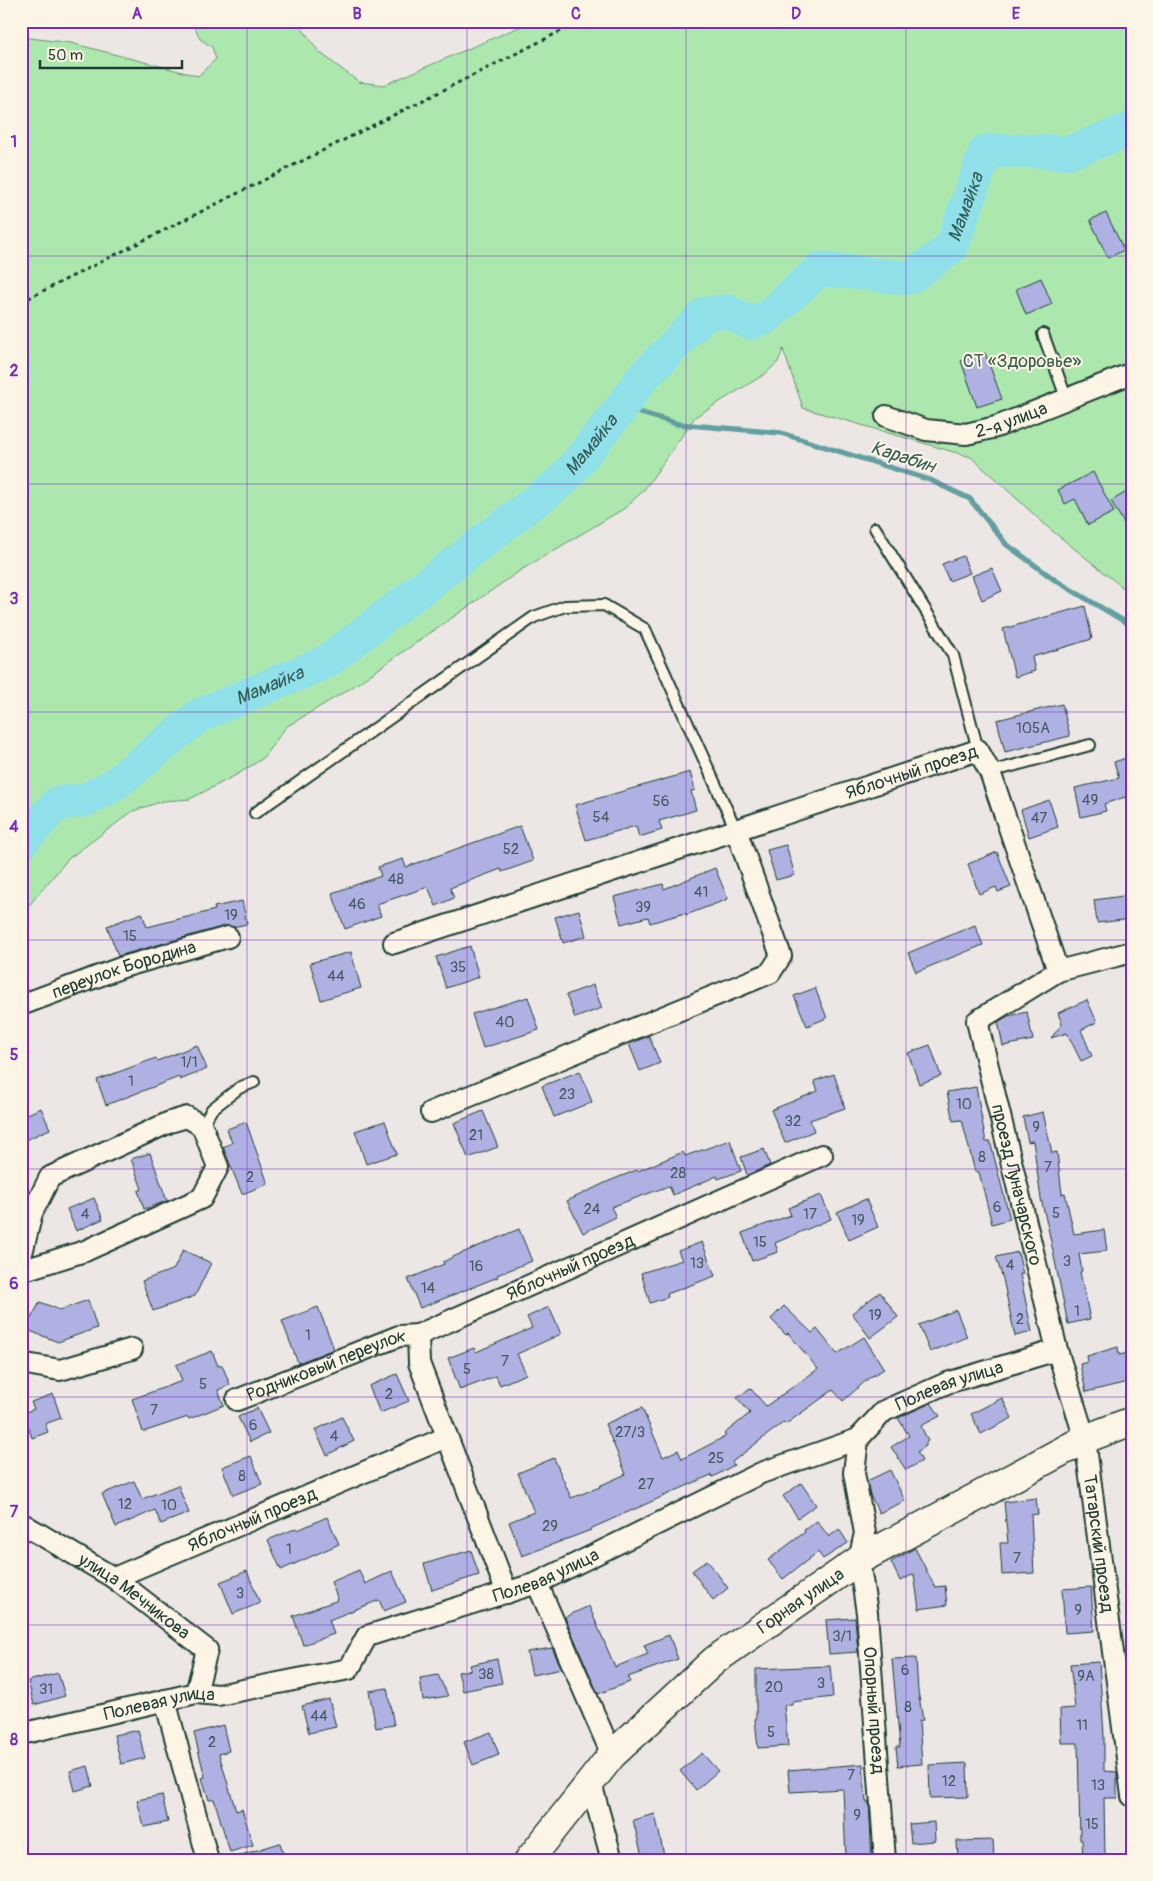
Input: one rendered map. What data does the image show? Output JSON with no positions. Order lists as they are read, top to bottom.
{
  "streets": {
    "street": [
      "2-я улица",
      "Яблочный проезд",
      "переулок Бородина",
      "проезд Луначарского",
      "Родниковый переулок",
      "Полевая улица",
      "Татарский проезд",
      "улица Мечникова",
      "Горная улица",
      "Опорный проезд"
    ]
  },
  "crossings": [
    ["Яблочный проезд", "проезд Луначарского"],
    ["Яблочный проезд", "Родниковый переулок"],
    ["Яблочный проезд", "улица Мечникова"],
    ["проезд Луначарского", "Полевая улица"],
    ["проезд Луначарского", "Татарский проезд"],
    ["проезд Луначарского", "Горная улица"],
    ["Полевая улица", "улица Мечникова"],
    ["Татарский проезд", "Горная улица"],
    ["Горная улица", "Опорный проезд"]
  ],
  "water": ["Мамайка", "Карабин"],
  "parks": ["СТ «Здоровье»"],
  "house_numbers": [
    "105А",
    "49",
    "56",
    "54",
    "47",
    "52",
    "48",
    "41",
    "46",
    "39",
    "19",
    "15",
    "35",
    "44",
    "40",
    "1/1",
    "1",
    "23",
    "10",
    "32",
    "9",
    "21",
    "8",
    "7",
    "28",
    "2",
    "6",
    "24",
    "5",
    "4",
    "17",
    "19",
    "15",
    "3",
    "13",
    "4",
    "16",
    "14",
    "1",
    "19",
    "2",
    "1",
    "7",
    "5",
    "5",
    "2",
    "7",
    "6",
    "27/3",
    "4",
    "25",
    "8",
    "27",
    "12",
    "10",
    "29",
    "1",
    "7",
    "3",
    "9",
    "3/1",
    "6",
    "38",
    "9А",
    "3",
    "20",
    "31",
    "8",
    "44",
    "11",
    "5",
    "2",
    "7",
    "12",
    "13",
    "9",
    "15"
  ],
  "scale_bar": "50 m",
  "grid": {
    "columns": [
      "A",
      "B",
      "C",
      "D",
      "E"
    ],
    "rows": [
      "1",
      "2",
      "3",
      "4",
      "5",
      "6",
      "7",
      "8"
    ]
  }
}
